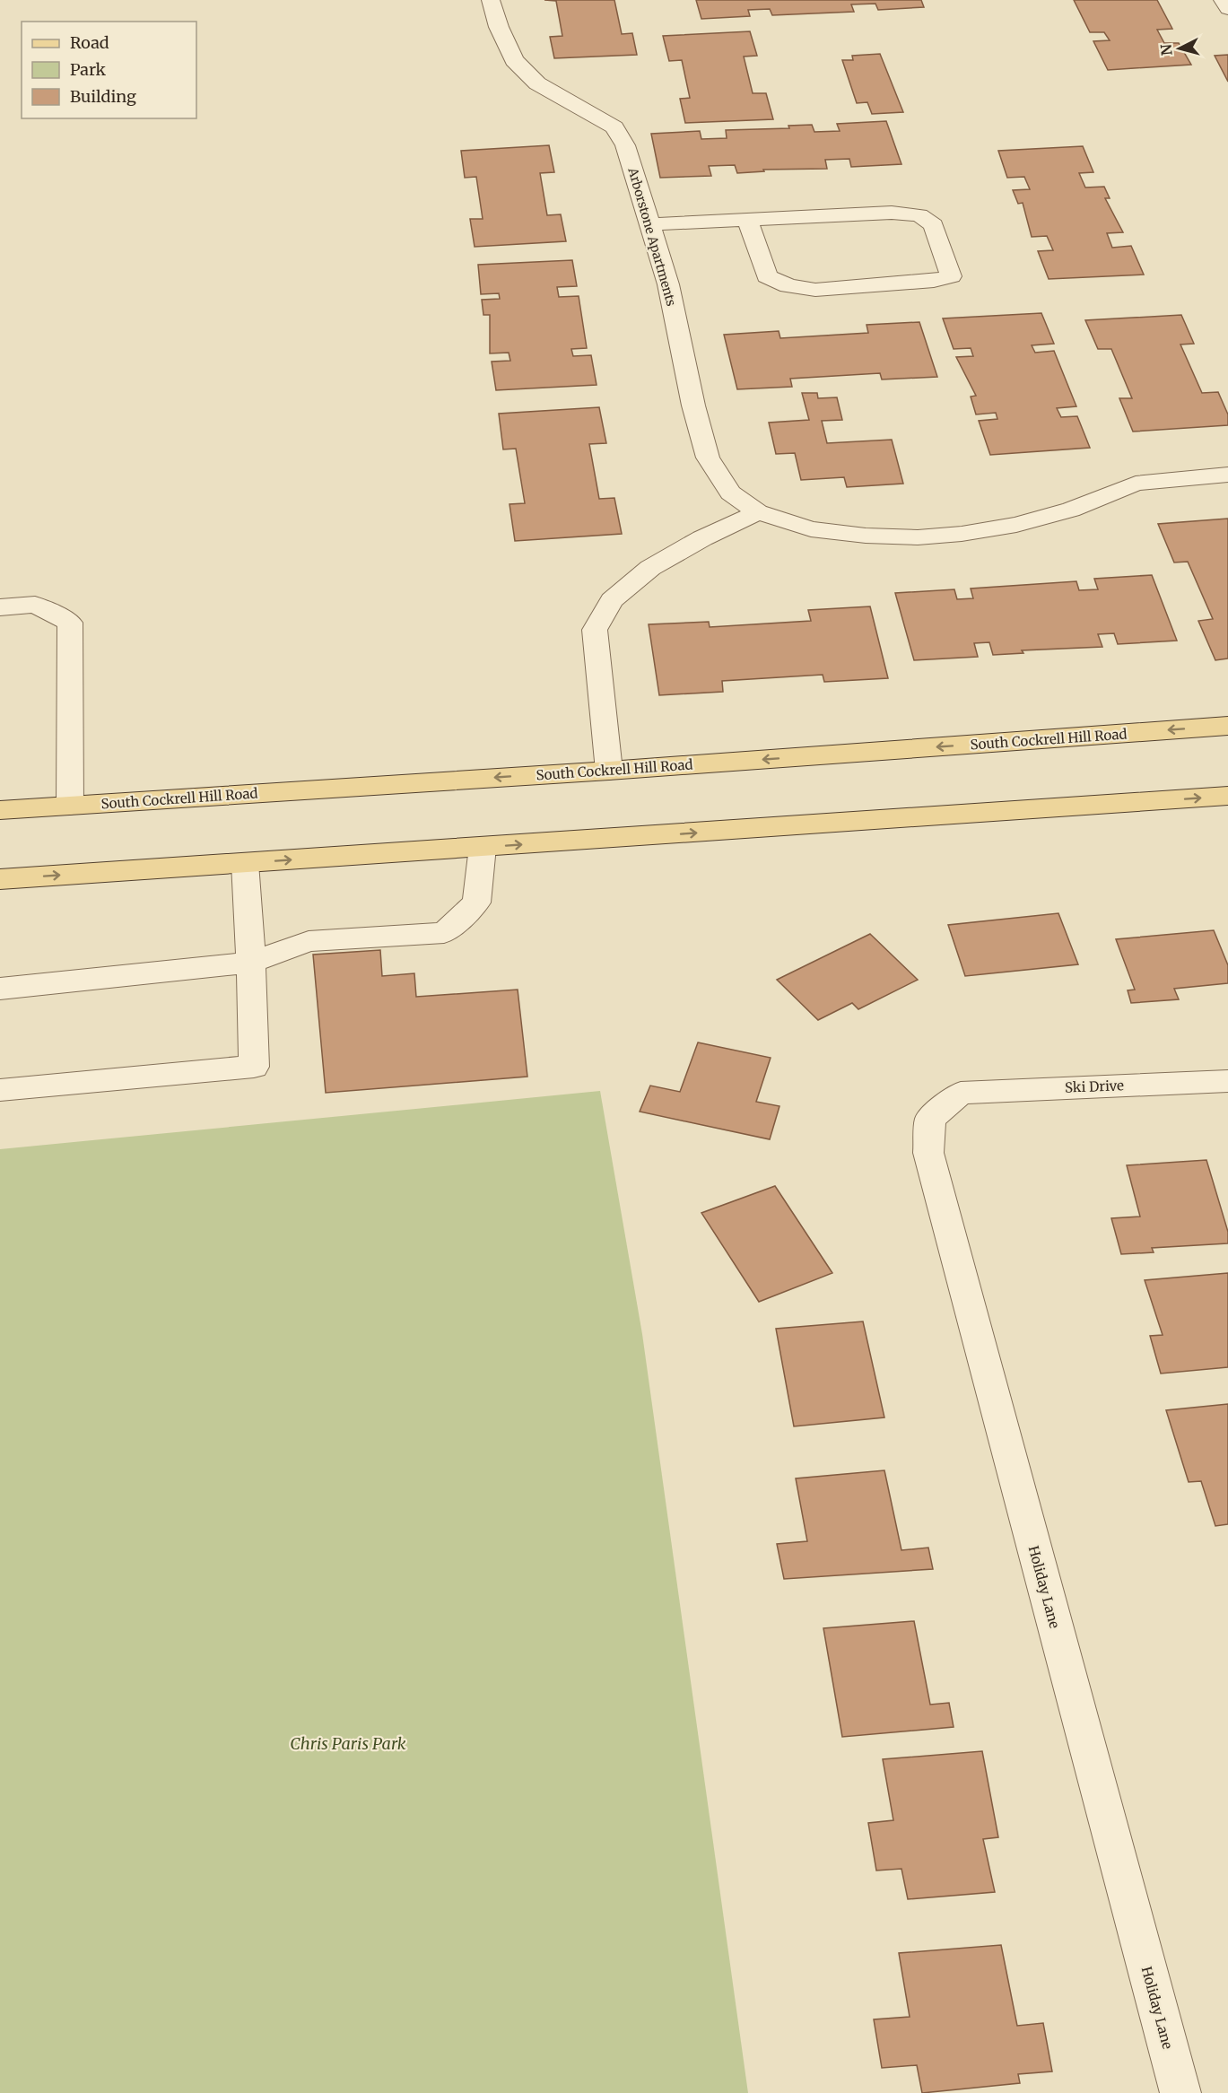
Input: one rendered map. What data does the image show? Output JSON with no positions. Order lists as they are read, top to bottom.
{
  "streets": {
    "main road": ["South Cockrell Hill Road"],
    "street": ["Arborstone Apartments", "Ski Drive", "Holiday Lane"]
  },
  "crossings": [
    ["Ski Drive", "Holiday Lane"]
  ],
  "parks": ["Chris Paris Park"],
  "legend": ["Road", "Park", "Building"],
  "north": "left"
}
